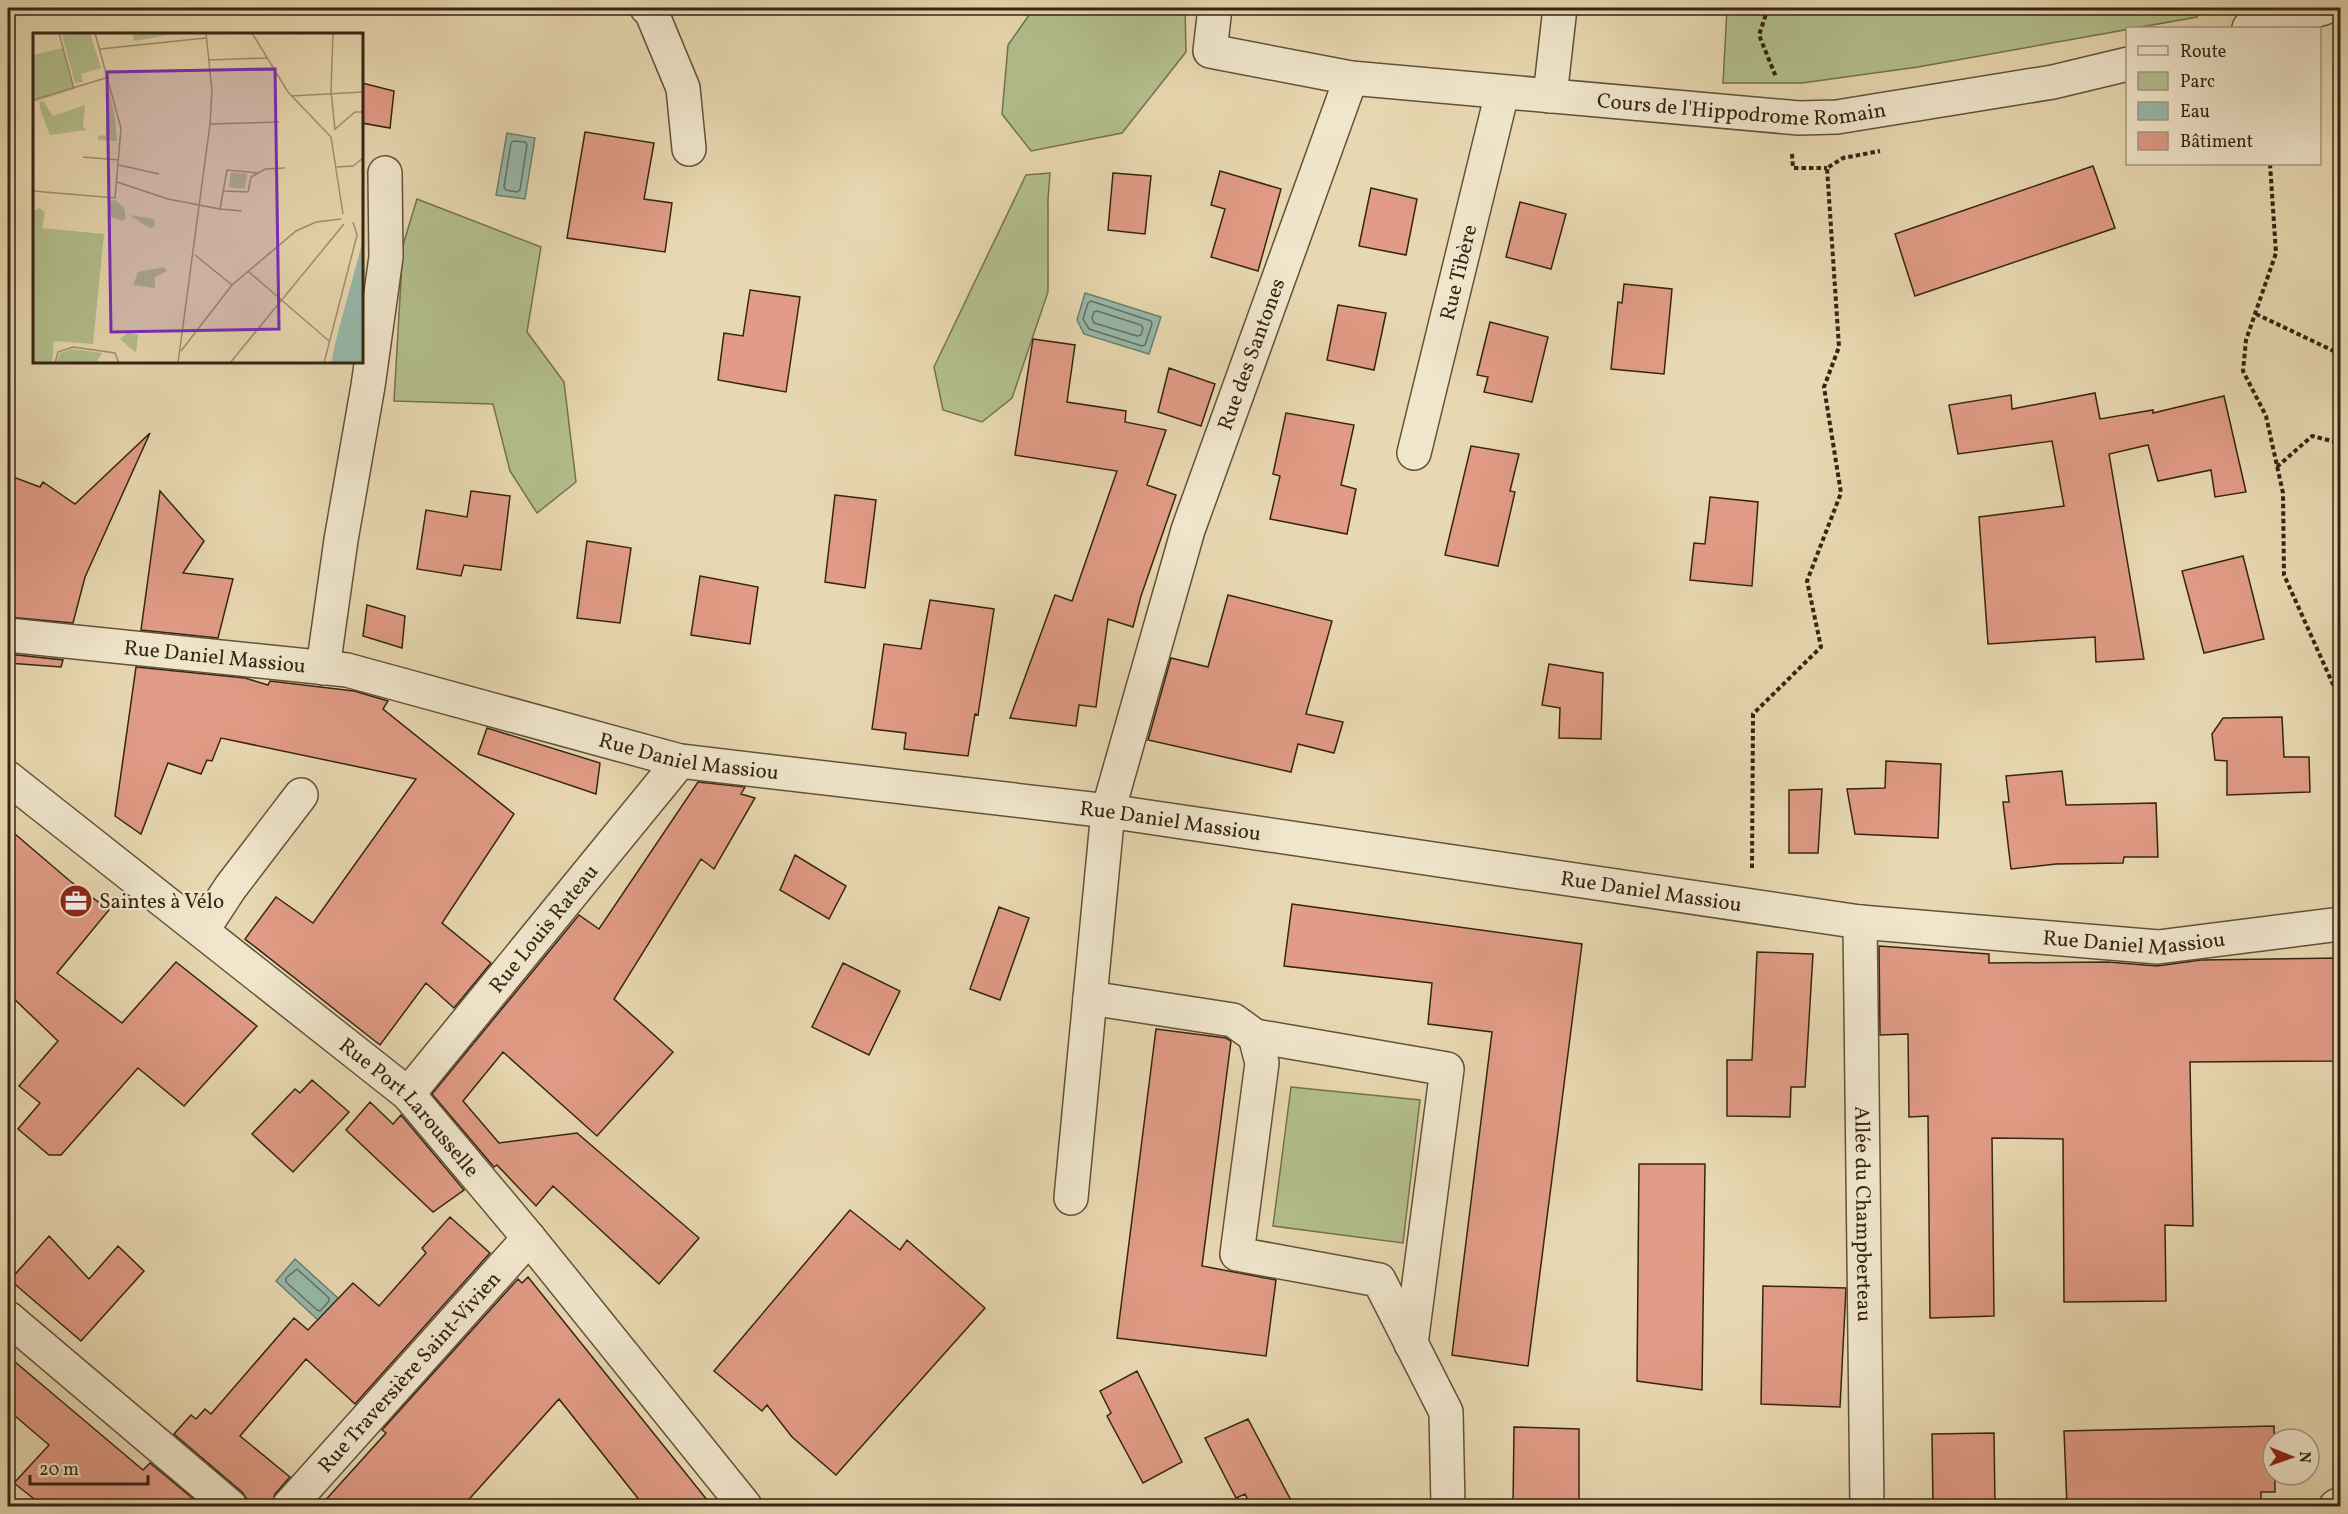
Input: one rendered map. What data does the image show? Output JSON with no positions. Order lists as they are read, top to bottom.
{
  "streets": {
    "street": [
      "Cours de l'Hippodrome Romain",
      "Rue Tibère",
      "Rue des Santones",
      "Rue Daniel Massiou",
      "Rue Louis Rateau",
      "Rue Port Larousselle",
      "Allée du Champberteau",
      "Rue Traversière Saint-Vivien"
    ]
  },
  "crossings": [
    ["Cours de l'Hippodrome Romain", "Rue Tibère"],
    ["Cours de l'Hippodrome Romain", "Rue des Santones"],
    ["Rue des Santones", "Rue Daniel Massiou"],
    ["Rue Daniel Massiou", "Rue Louis Rateau"],
    ["Rue Daniel Massiou", "Allée du Champberteau"],
    ["Rue Louis Rateau", "Rue Port Larousselle"],
    ["Rue Port Larousselle", "Rue Traversière Saint-Vivien"]
  ],
  "places": {
    "office": ["Saintes à Vélo"]
  },
  "legend": [
    "Route",
    "Parc",
    "Eau",
    "Bâtiment"
  ],
  "scale_bar": "20 m",
  "north": "right"
}
